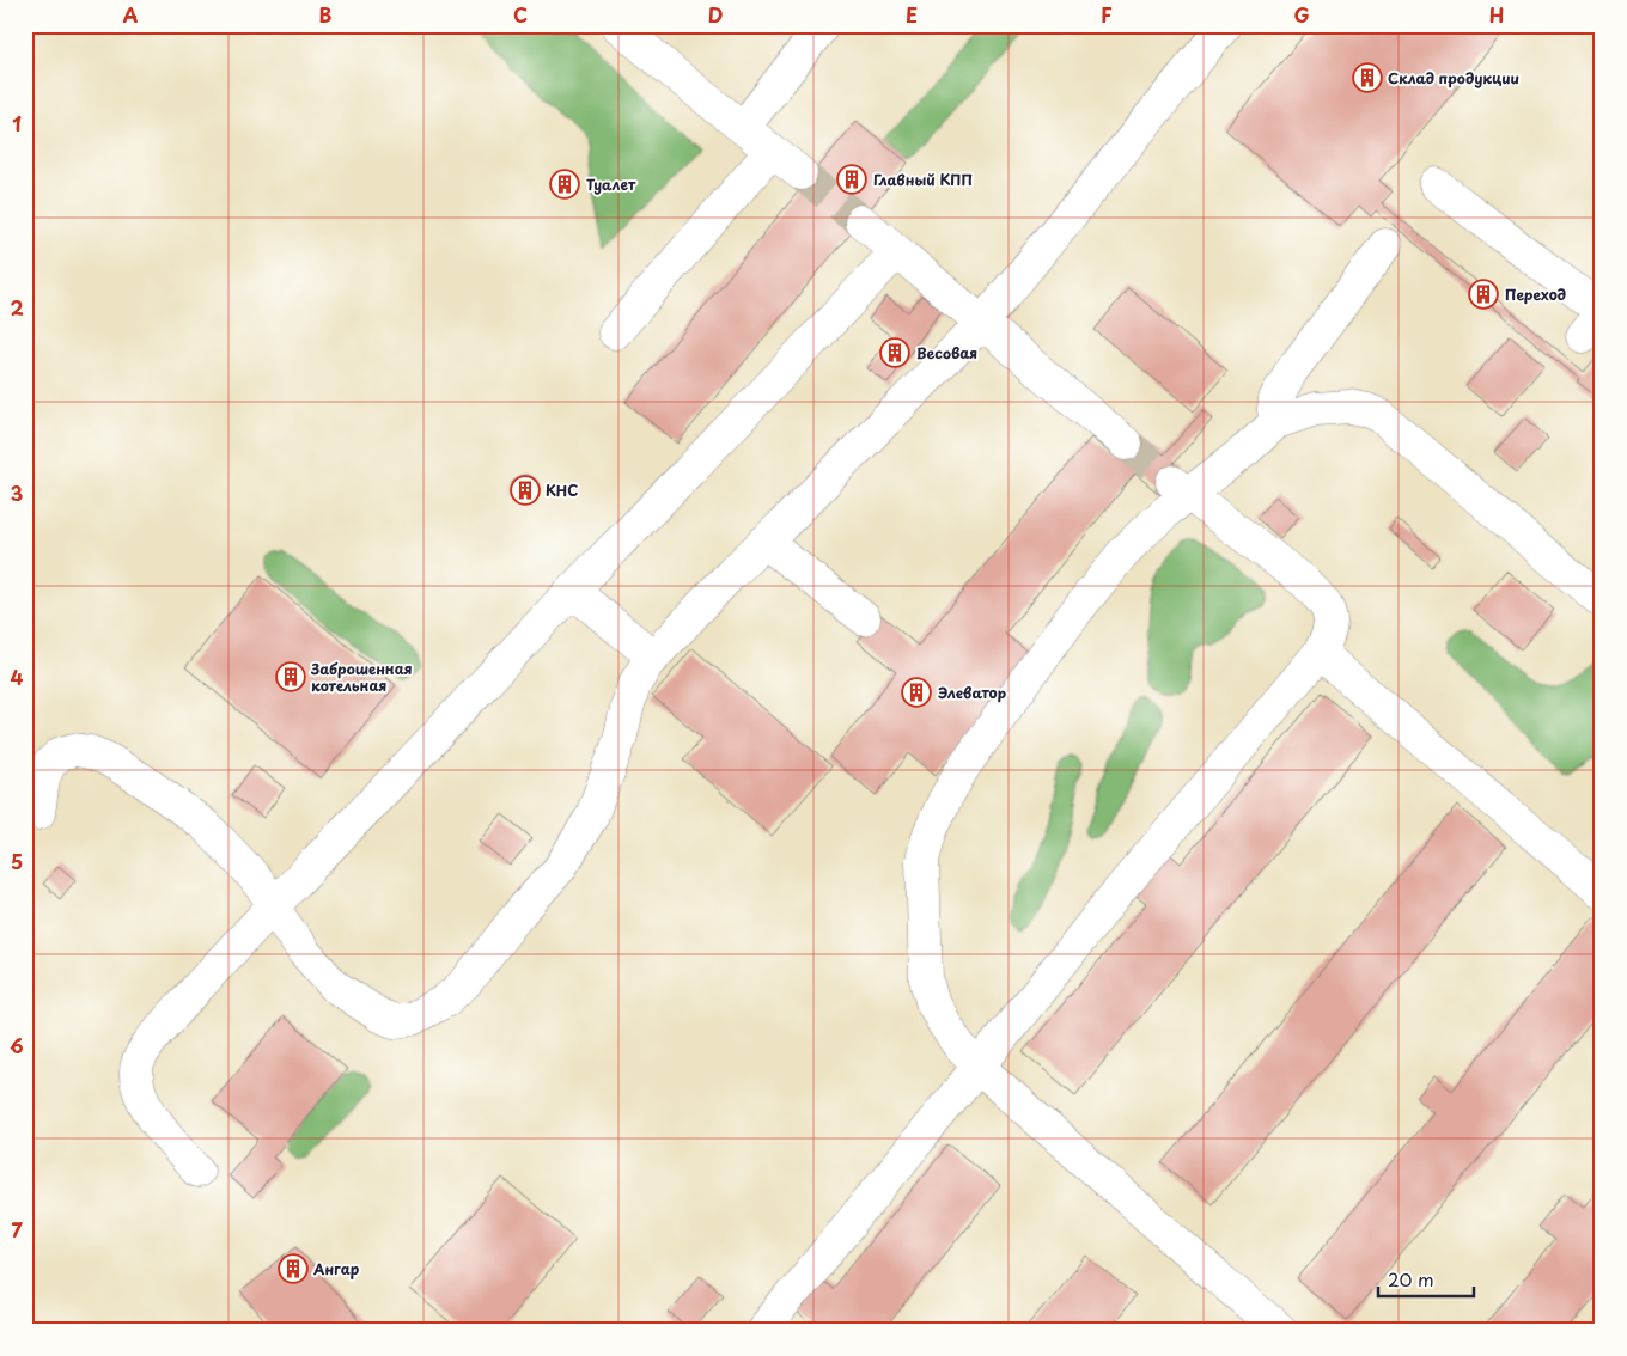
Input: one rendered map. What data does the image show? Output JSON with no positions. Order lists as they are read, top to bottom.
{
  "places": {
    "building": [
      "Склад продукции",
      "Главный КПП",
      "Туалет",
      "Переход",
      "Весовая",
      "КНС",
      "Заброшенная котельная",
      "Элеватор",
      "Ангар"
    ]
  },
  "scale_bar": "20 m",
  "grid": {
    "columns": [
      "A",
      "B",
      "C",
      "D",
      "E",
      "F",
      "G",
      "H"
    ],
    "rows": [
      "1",
      "2",
      "3",
      "4",
      "5",
      "6",
      "7"
    ]
  }
}
